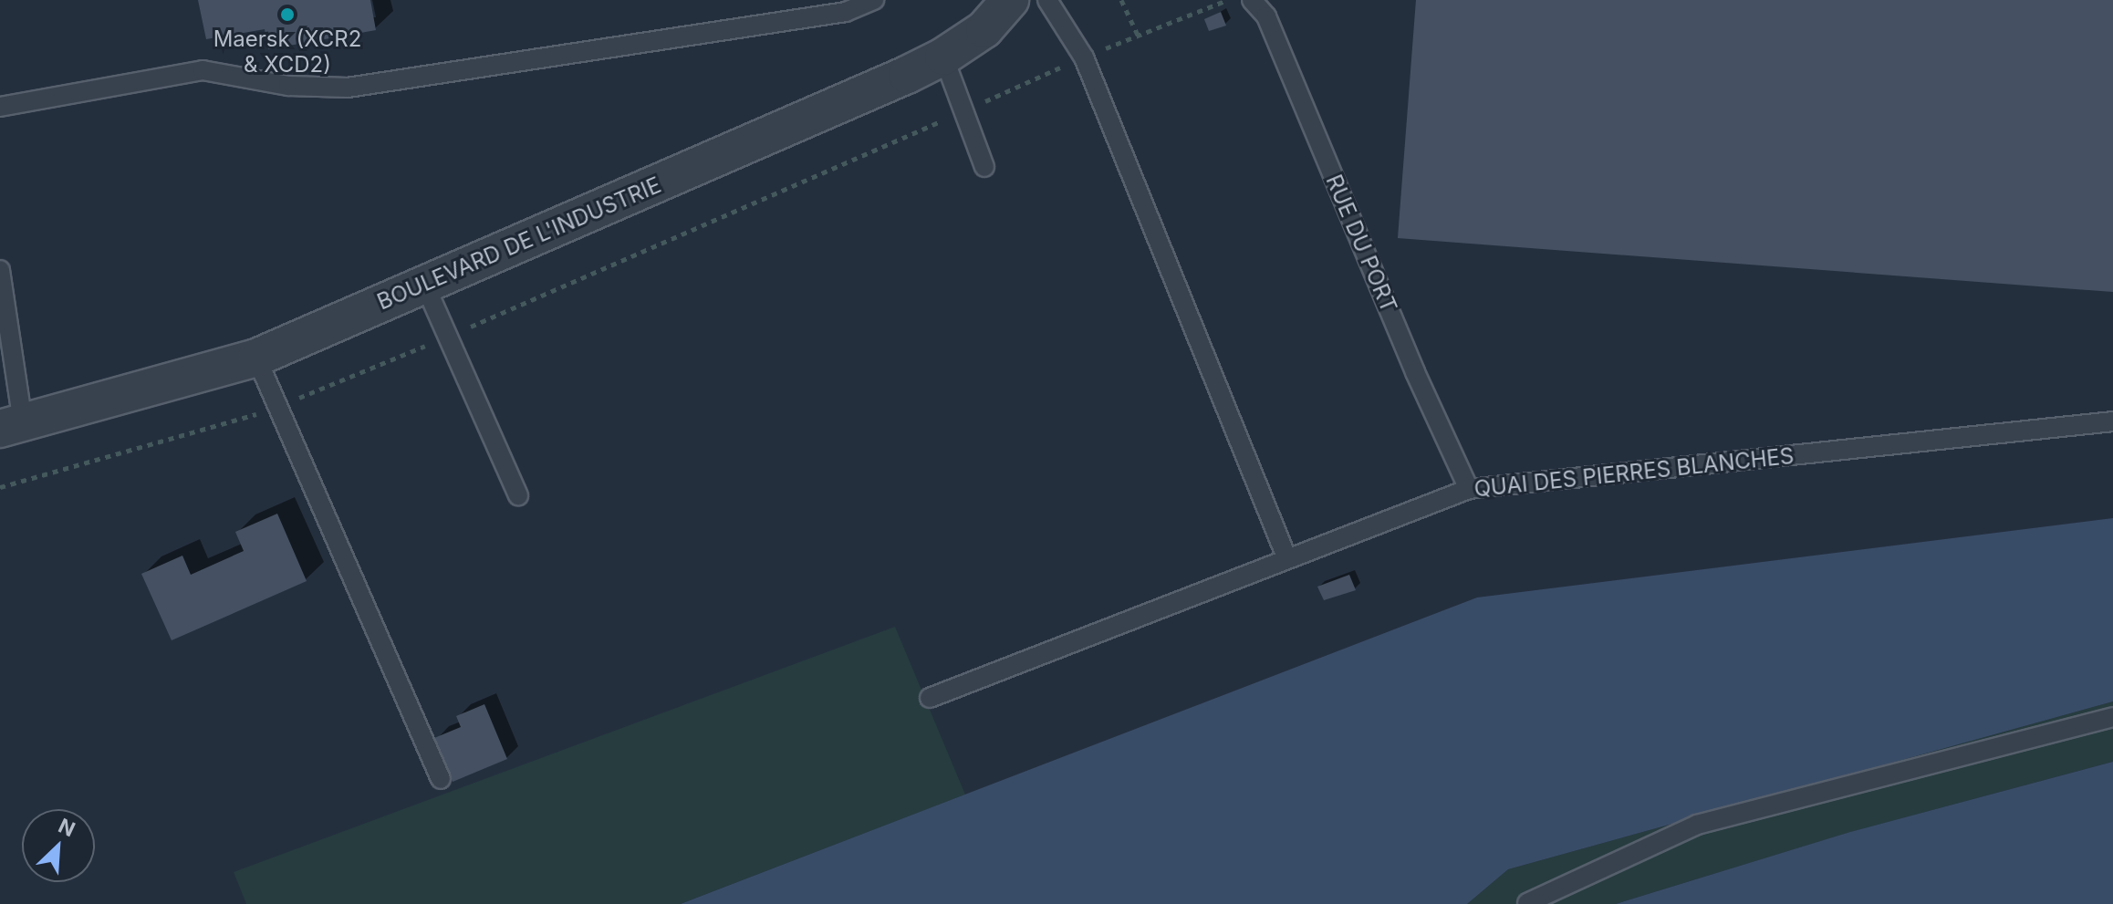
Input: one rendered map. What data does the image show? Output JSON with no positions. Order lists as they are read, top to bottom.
{
  "streets": {
    "street": ["BOULEVARD DE L'INDUSTRIE"],
    "lane": ["RUE DU PORT", "QUAI DES PIERRES BLANCHES"]
  },
  "crossings": [
    ["RUE DU PORT", "QUAI DES PIERRES BLANCHES"]
  ],
  "places": ["Maersk (XCR2 & XCD2)"],
  "north": "top right"
}
